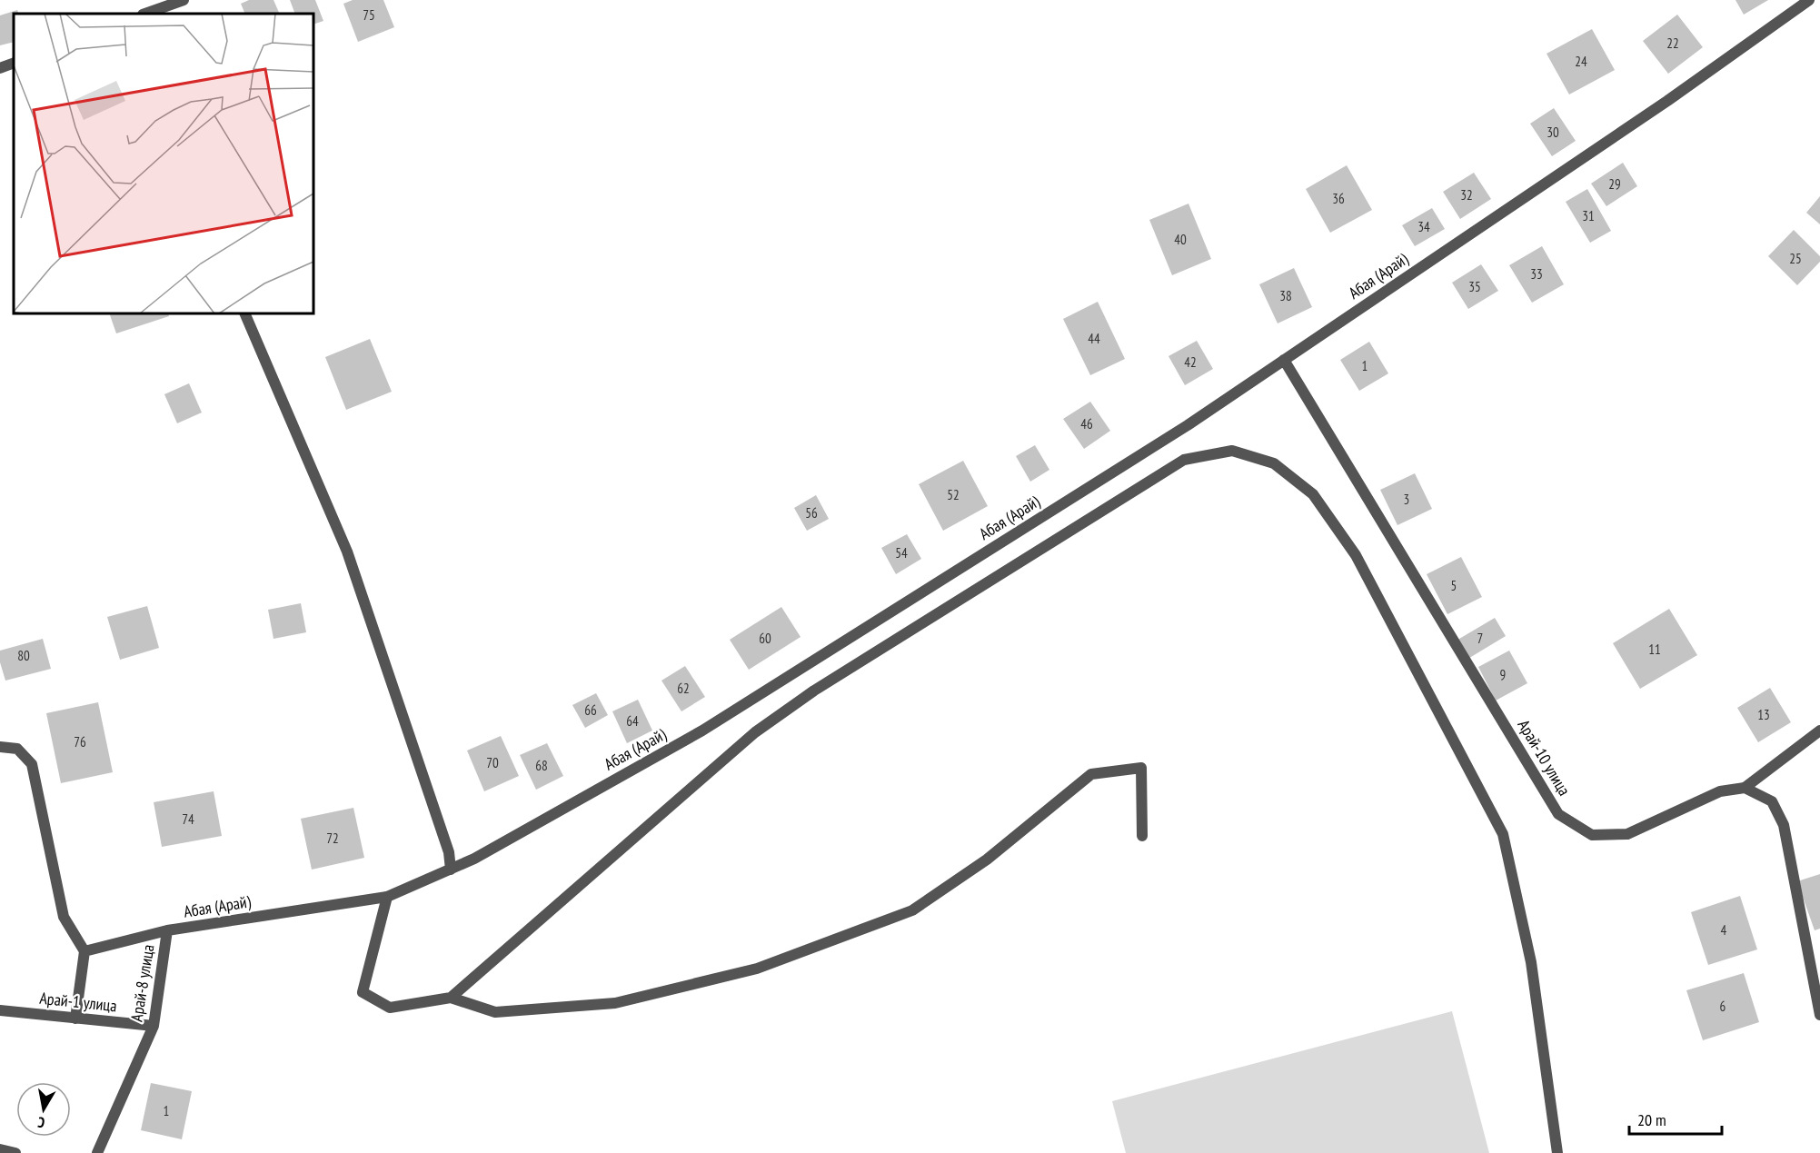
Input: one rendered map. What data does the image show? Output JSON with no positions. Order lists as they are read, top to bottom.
{
  "streets": {
    "street": [
      "Абая (Арай)",
      "Арай-10 улица",
      "Арай-8 улица",
      "Арай-1 улица"
    ]
  },
  "crossings": [
    ["Абая (Арай)", "Арай-10 улица"],
    ["Абая (Арай)", "Арай-8 улица"],
    ["Арай-8 улица", "Арай-1 улица"]
  ],
  "house_numbers": [
    "75",
    "22",
    "24",
    "30",
    "29",
    "32",
    "36",
    "31",
    "34",
    "40",
    "25",
    "33",
    "35",
    "38",
    "44",
    "42",
    "1",
    "46",
    "52",
    "3",
    "56",
    "54",
    "5",
    "60",
    "7",
    "11",
    "80",
    "9",
    "62",
    "66",
    "13",
    "64",
    "76",
    "70",
    "68",
    "74",
    "72",
    "4",
    "6",
    "1"
  ],
  "scale_bar": "20 m",
  "north": "bottom"
}
